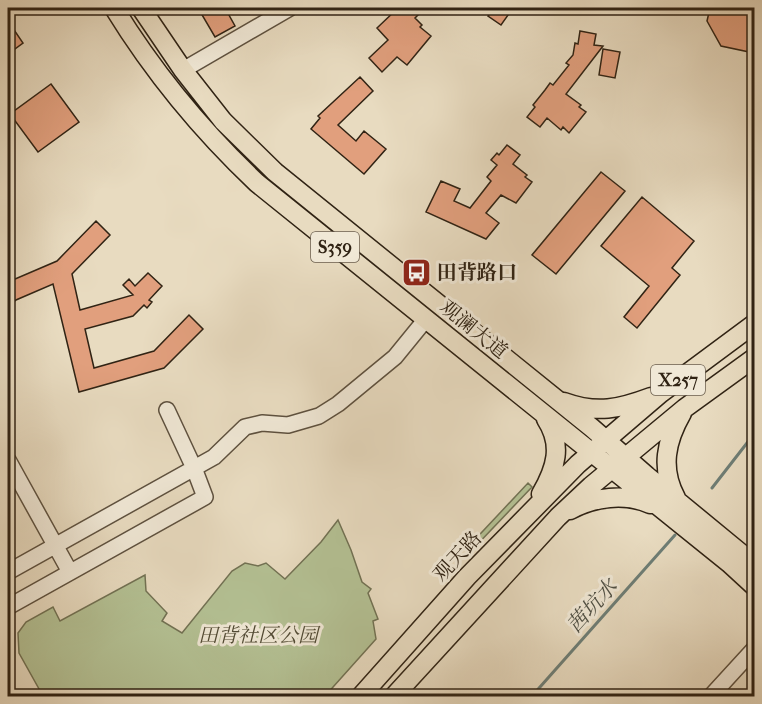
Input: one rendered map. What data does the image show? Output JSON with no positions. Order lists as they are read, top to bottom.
{
  "streets": {
    "main road": [
      "S359",
      "观澜大道",
      "X257",
      "观天路"
    ]
  },
  "crossings": [
    ["观澜大道", "X257"],
    ["观澜大道", "观天路"],
    ["X257", "观天路"]
  ],
  "water": ["茜坑水"],
  "parks": ["田背社区公园"],
  "places": {
    "bus stop": ["田背路口"]
  }
}
